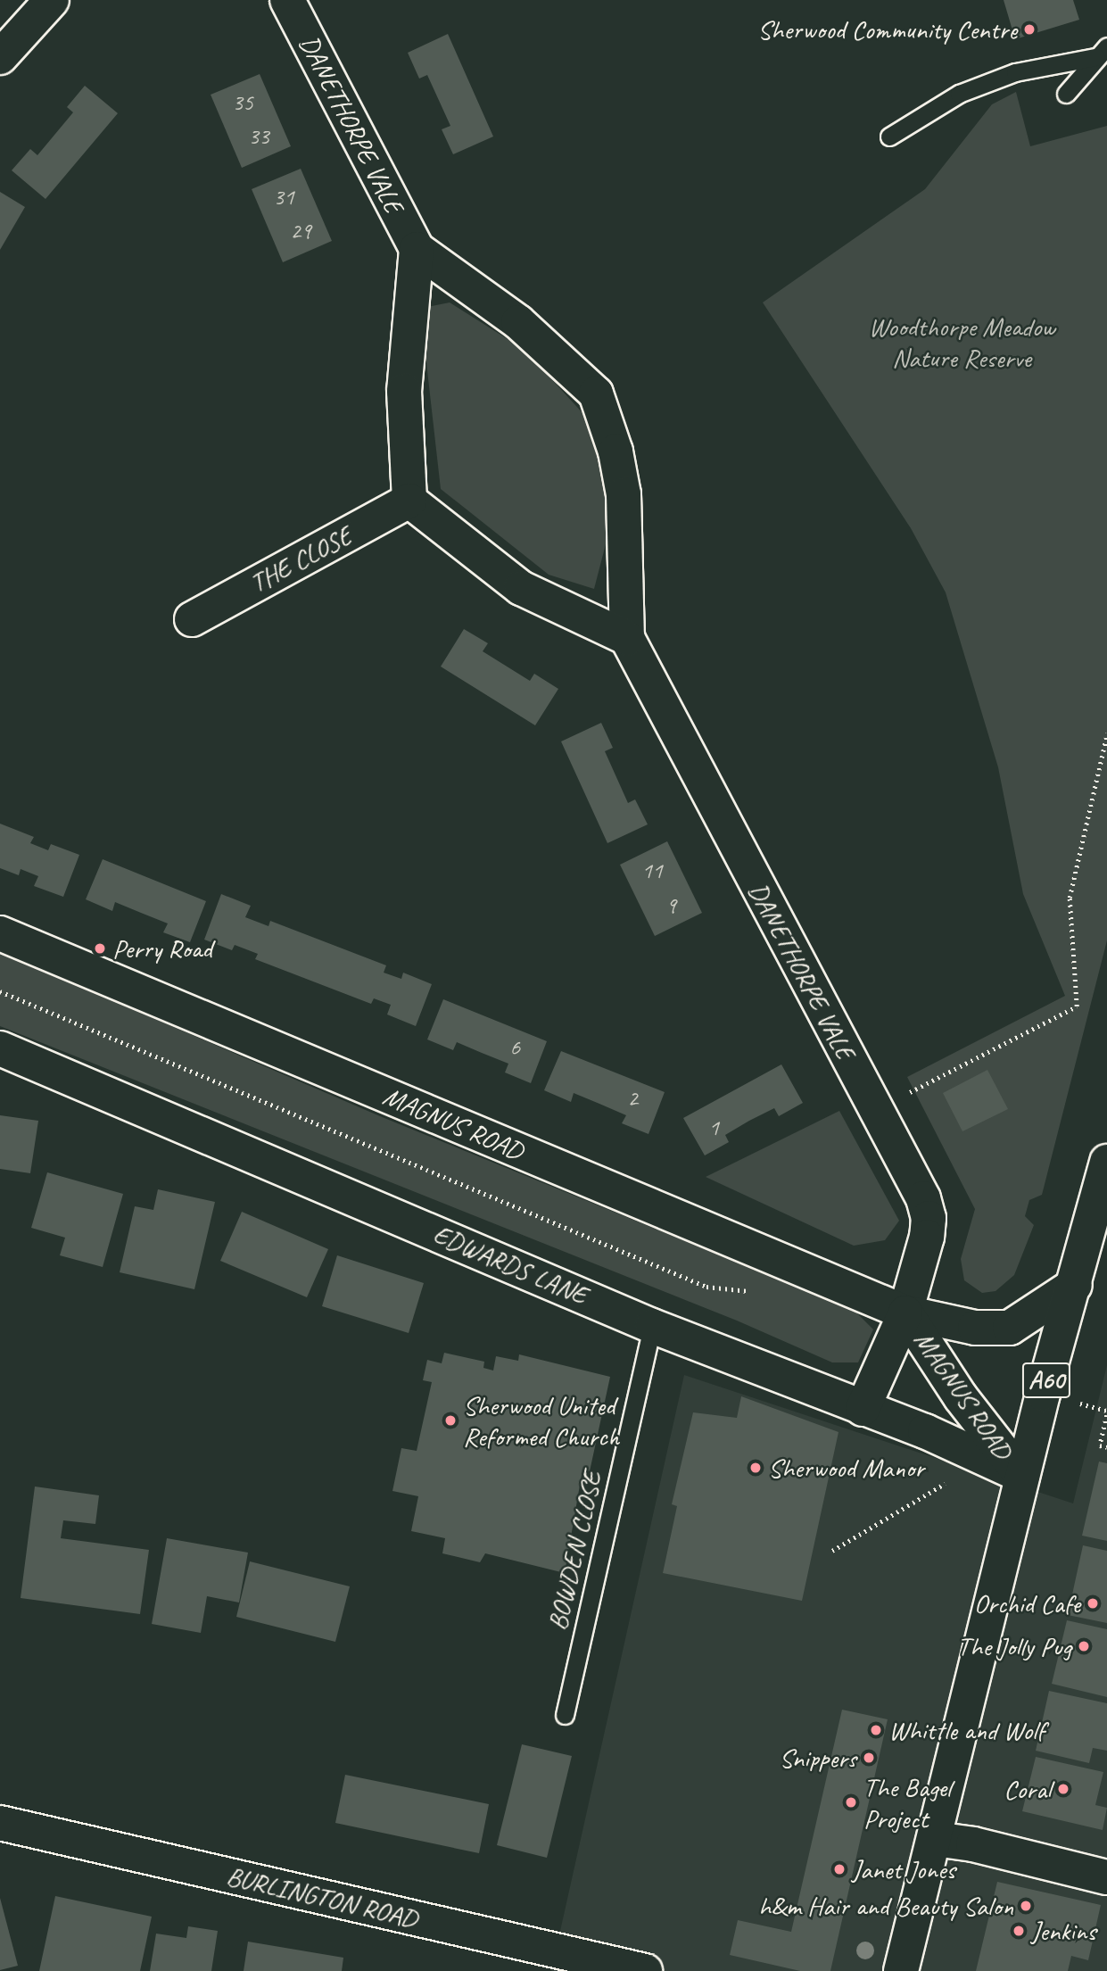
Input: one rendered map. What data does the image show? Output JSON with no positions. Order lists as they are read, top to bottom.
{
  "streets": {
    "main road": [
      "DANETHORPE VALE",
      "THE CLOSE",
      "MAGNUS ROAD",
      "EDWARDS LANE",
      "A60",
      "BURLINGTON ROAD"
    ],
    "lane": ["BOWDEN CLOSE"]
  },
  "crossings": [
    ["DANETHORPE VALE", "MAGNUS ROAD"],
    ["DANETHORPE VALE", "EDWARDS LANE"],
    ["MAGNUS ROAD", "EDWARDS LANE"],
    ["MAGNUS ROAD", "A60"],
    ["EDWARDS LANE", "A60"],
    ["EDWARDS LANE", "BOWDEN CLOSE"]
  ],
  "parks": ["Woodthorpe Meadow Nature Reserve"],
  "places": [
    "Sherwood Community Centre",
    "Perry Road",
    "Sherwood United Reformed Church",
    "Sherwood Manor",
    "Orchid Cafe",
    "The Jolly Pug",
    "Whittle and Wolf",
    "Snippers",
    "Coral",
    "The Bagel Project",
    "Janet Jones",
    "h&m Hair and Beauty Salon",
    "Jenkins"
  ],
  "house_numbers": [
    "35",
    "33",
    "31",
    "29",
    "11",
    "9",
    "6",
    "2",
    "1"
  ]
}
